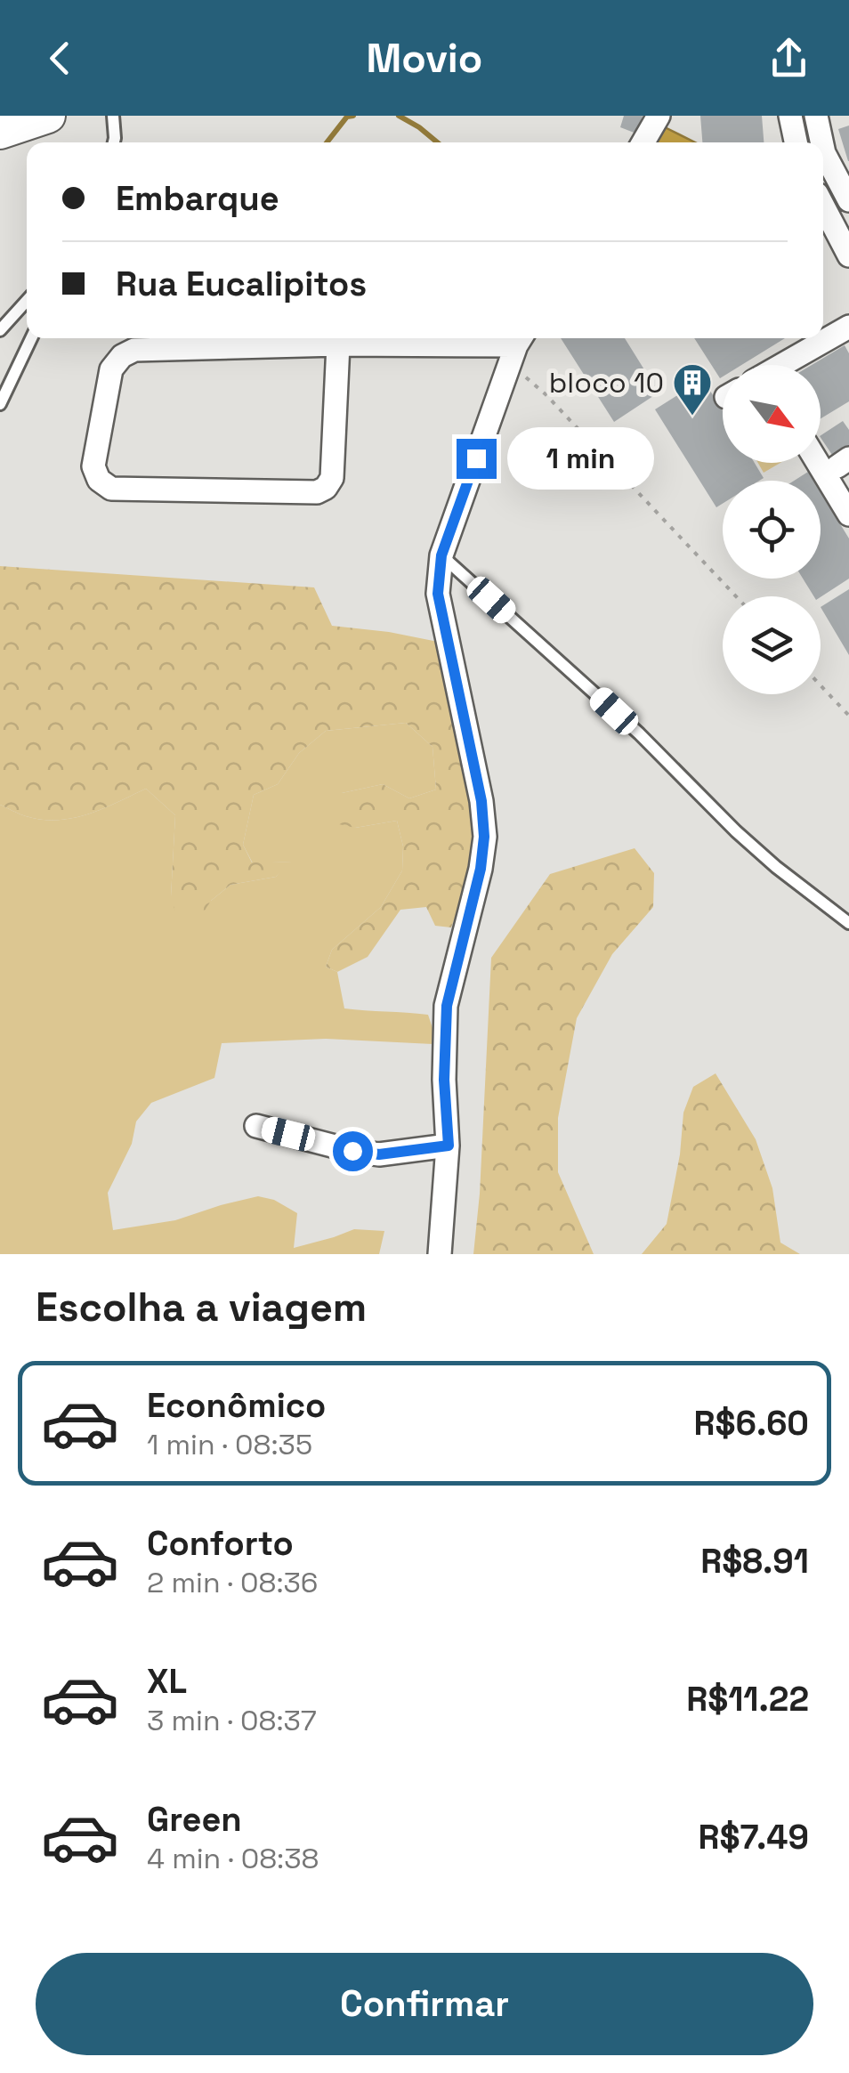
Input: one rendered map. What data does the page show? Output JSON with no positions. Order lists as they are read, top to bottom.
{
  "places": {
    "building": ["bloco 10"]
  },
  "north": "bottom right",
  "page": {
    "header": "Movio",
    "banner": ["Embarque", "Rua Eucalipitos"],
    "bubble": "1 min",
    "heading": "Escolha a viagem",
    "list": [
      {
        "name": "Econômico",
        "note": "1 min · 08:35",
        "value": "R$6.60"
      },
      {
        "name": "Conforto",
        "note": "2 min · 08:36",
        "value": "R$8.91"
      },
      {
        "name": "XL",
        "note": "3 min · 08:37",
        "value": "R$11.22"
      },
      {
        "name": "Green",
        "note": "4 min · 08:38",
        "value": "R$7.49"
      }
    ],
    "buttons": "Confirmar"
  }
}
